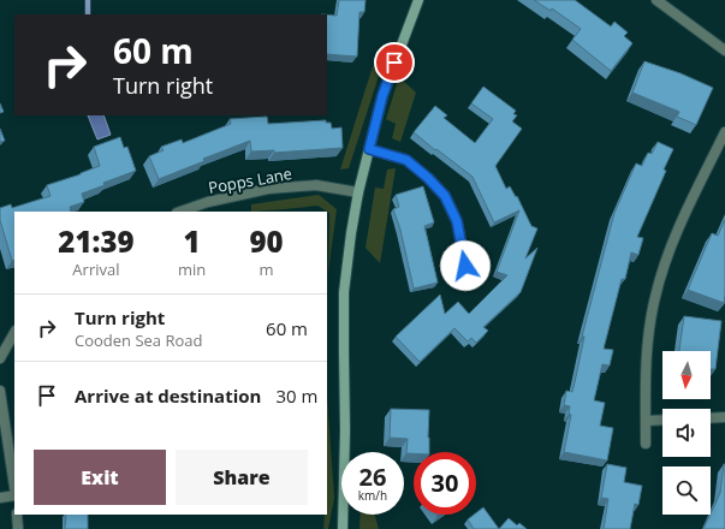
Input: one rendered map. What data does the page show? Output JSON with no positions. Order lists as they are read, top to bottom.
{
  "streets": {
    "street": ["Popps Lane"]
  },
  "north": "bottom",
  "page": {
    "turn": ["60 m", "Turn right"],
    "eta": [
      "21:39",
      "Arrival",
      "1",
      "min",
      "90",
      "m"
    ],
    "list": [
      {
        "name": "Turn right",
        "note": "Cooden Sea Road",
        "value": "60 m"
      },
      {
        "name": "Arrive at destination",
        "value": "30 m"
      }
    ],
    "buttons": ["Exit", "Share"],
    "speed": "26 km/h",
    "limit": "30"
  }
}
